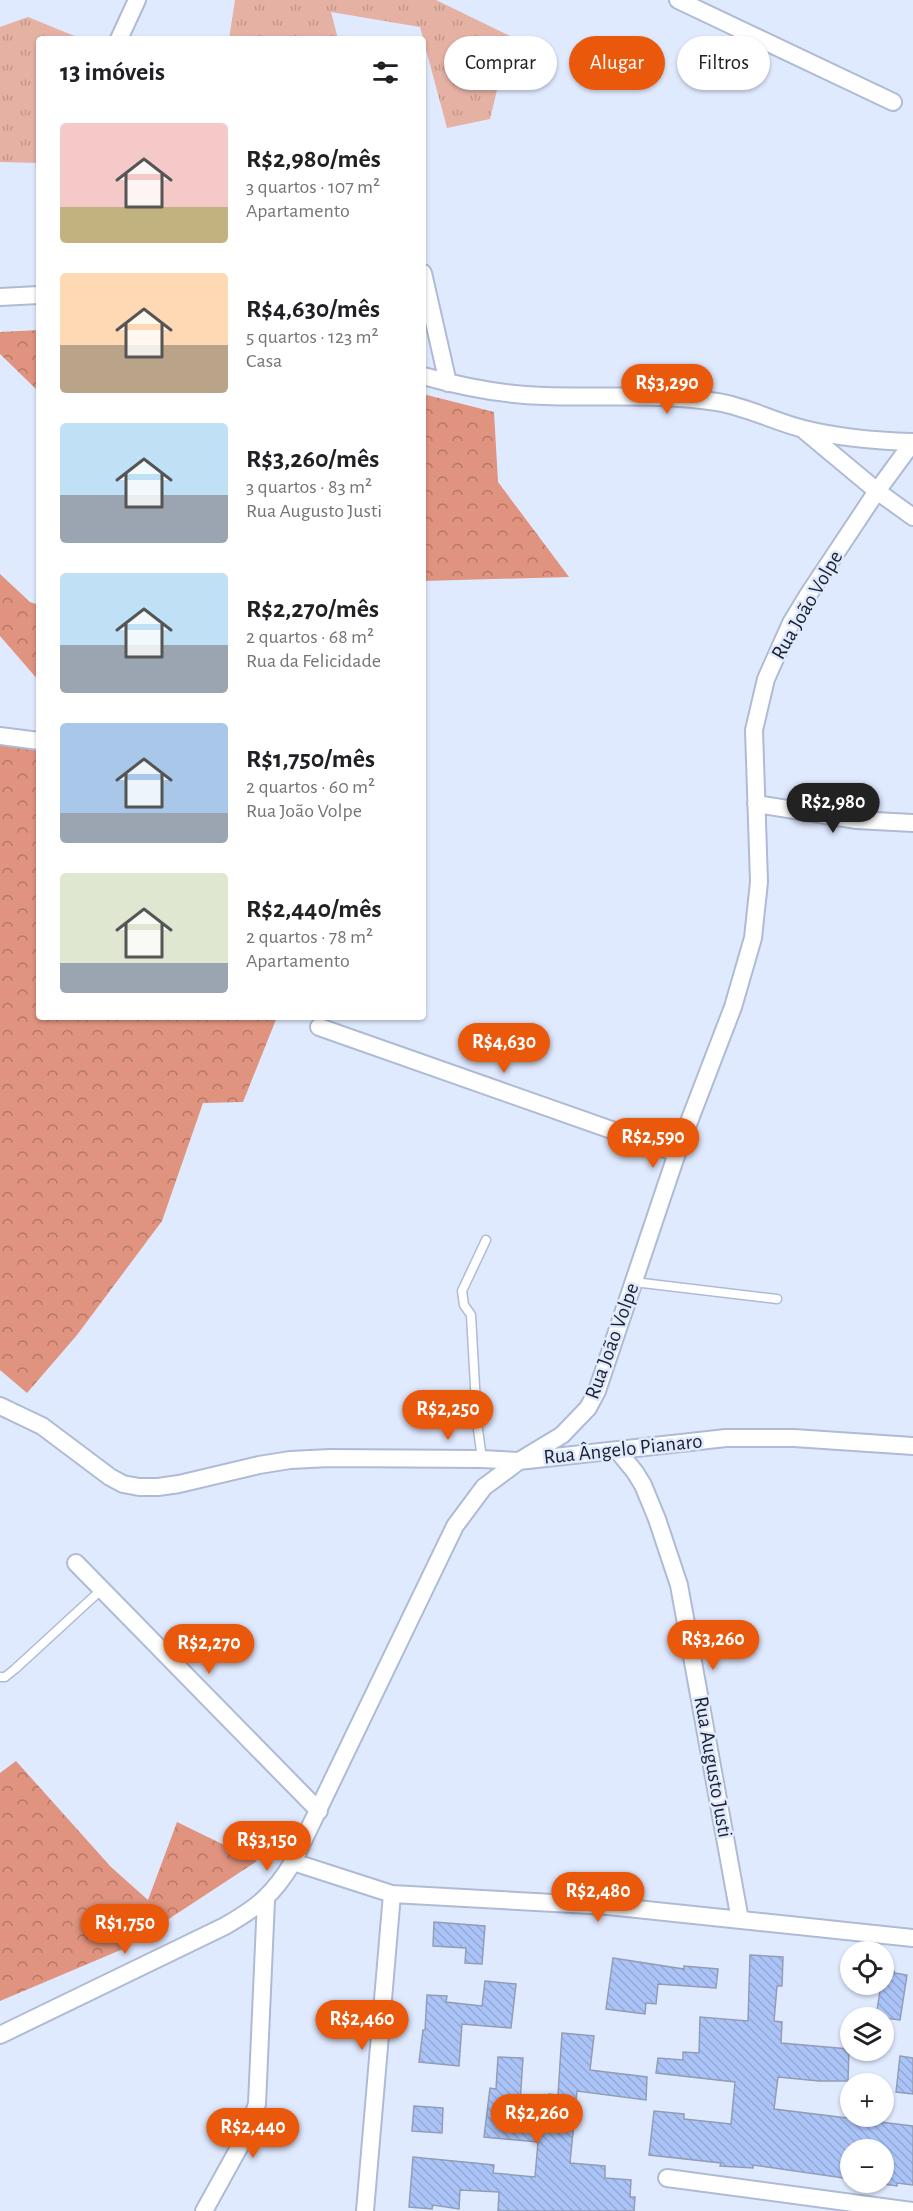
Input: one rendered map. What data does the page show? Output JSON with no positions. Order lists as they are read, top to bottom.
{
  "streets": {
    "street": ["Rua João Volpe", "Rua Ângelo Pianaro", "Rua Augusto Justi"]
  },
  "crossings": [
    ["Rua João Volpe", "Rua Ângelo Pianaro"],
    ["Rua Ângelo Pianaro", "Rua Augusto Justi"]
  ],
  "page": {
    "chip": ["Comprar", "Alugar", "Filtros"],
    "heading": "13 imóveis",
    "list": [
      {
        "name": "R$2,980/mês",
        "note": "3 quartos · 107 m² · Apartamento"
      },
      {
        "name": "R$4,630/mês",
        "note": "5 quartos · 123 m² · Casa"
      },
      {
        "name": "R$3,260/mês",
        "note": "3 quartos · 83 m² · Rua Augusto Justi"
      },
      {
        "name": "R$2,270/mês",
        "note": "2 quartos · 68 m² · Rua da Felicidade"
      },
      {
        "name": "R$1,750/mês",
        "note": "2 quartos · 60 m² · Rua João Volpe"
      },
      {
        "name": "R$2,440/mês",
        "note": "2 quartos · 78 m² · Apartamento"
      }
    ],
    "price": [
      "R$3,290",
      "R$2,980",
      "R$4,630",
      "R$2,590",
      "R$2,250",
      "R$3,260",
      "R$2,270",
      "R$3,150",
      "R$2,480",
      "R$1,750",
      "R$2,460",
      "R$2,260",
      "R$2,440"
    ],
    "map_buttons": ["+", "−"]
  }
}
